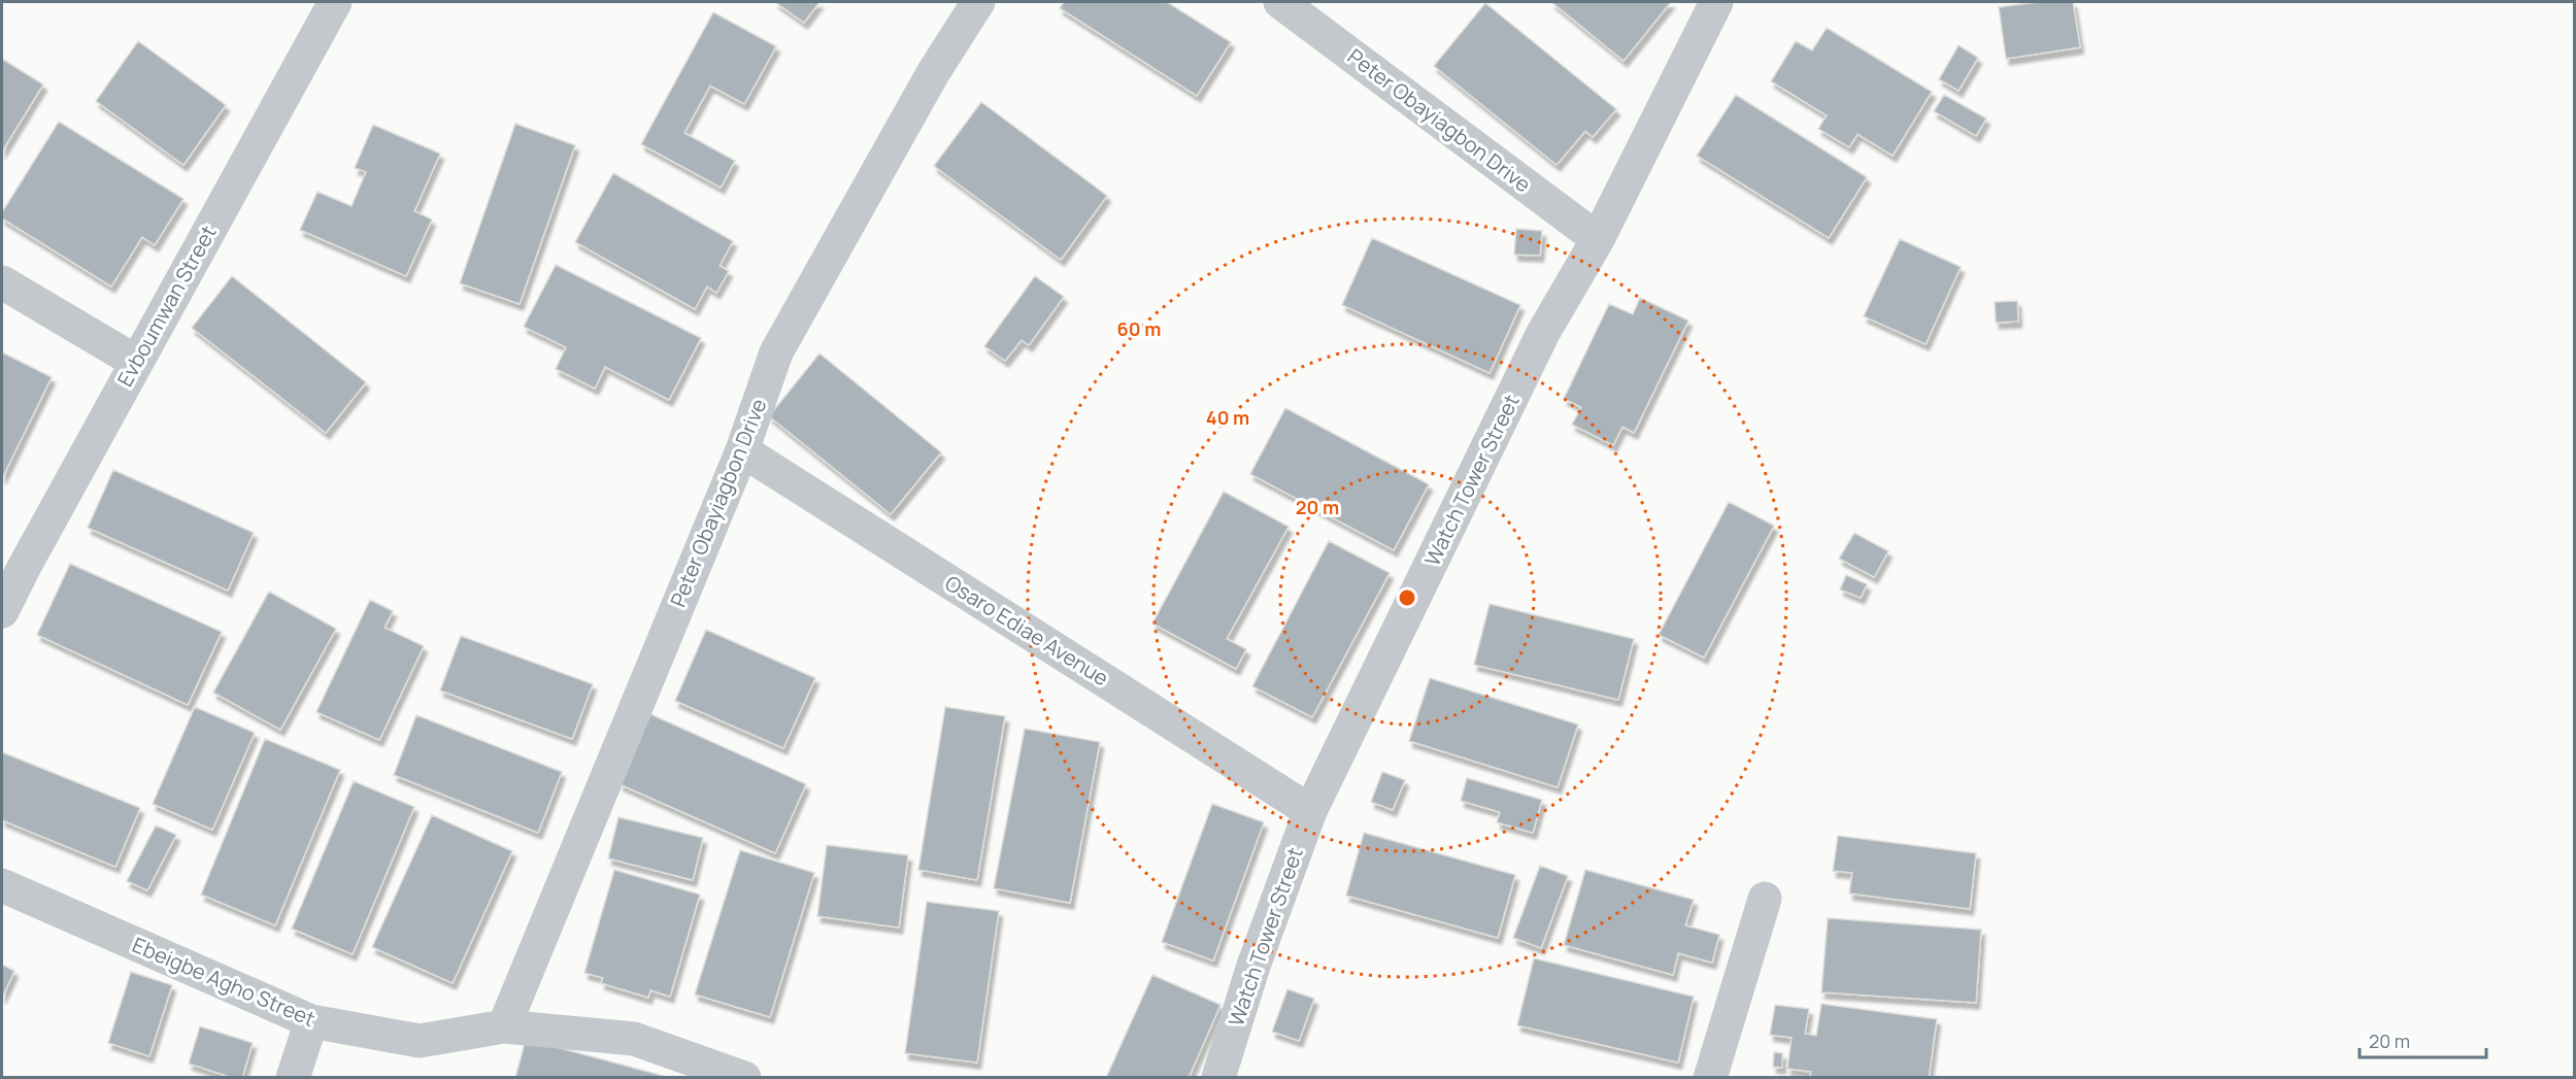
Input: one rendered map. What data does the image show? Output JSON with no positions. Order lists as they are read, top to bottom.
{
  "streets": {
    "street": [
      "Peter Obayiagbon Drive",
      "Evboumwan Street",
      "Watch Tower Street",
      "Osaro Ediae Avenue",
      "Ebeigbe Agho Street"
    ]
  },
  "crossings": [
    ["Peter Obayiagbon Drive", "Watch Tower Street"],
    ["Peter Obayiagbon Drive", "Osaro Ediae Avenue"],
    ["Peter Obayiagbon Drive", "Ebeigbe Agho Street"],
    ["Watch Tower Street", "Osaro Ediae Avenue"]
  ],
  "scale_bar": "20 m",
  "rings": ["60 m", "40 m", "20 m"]
}
